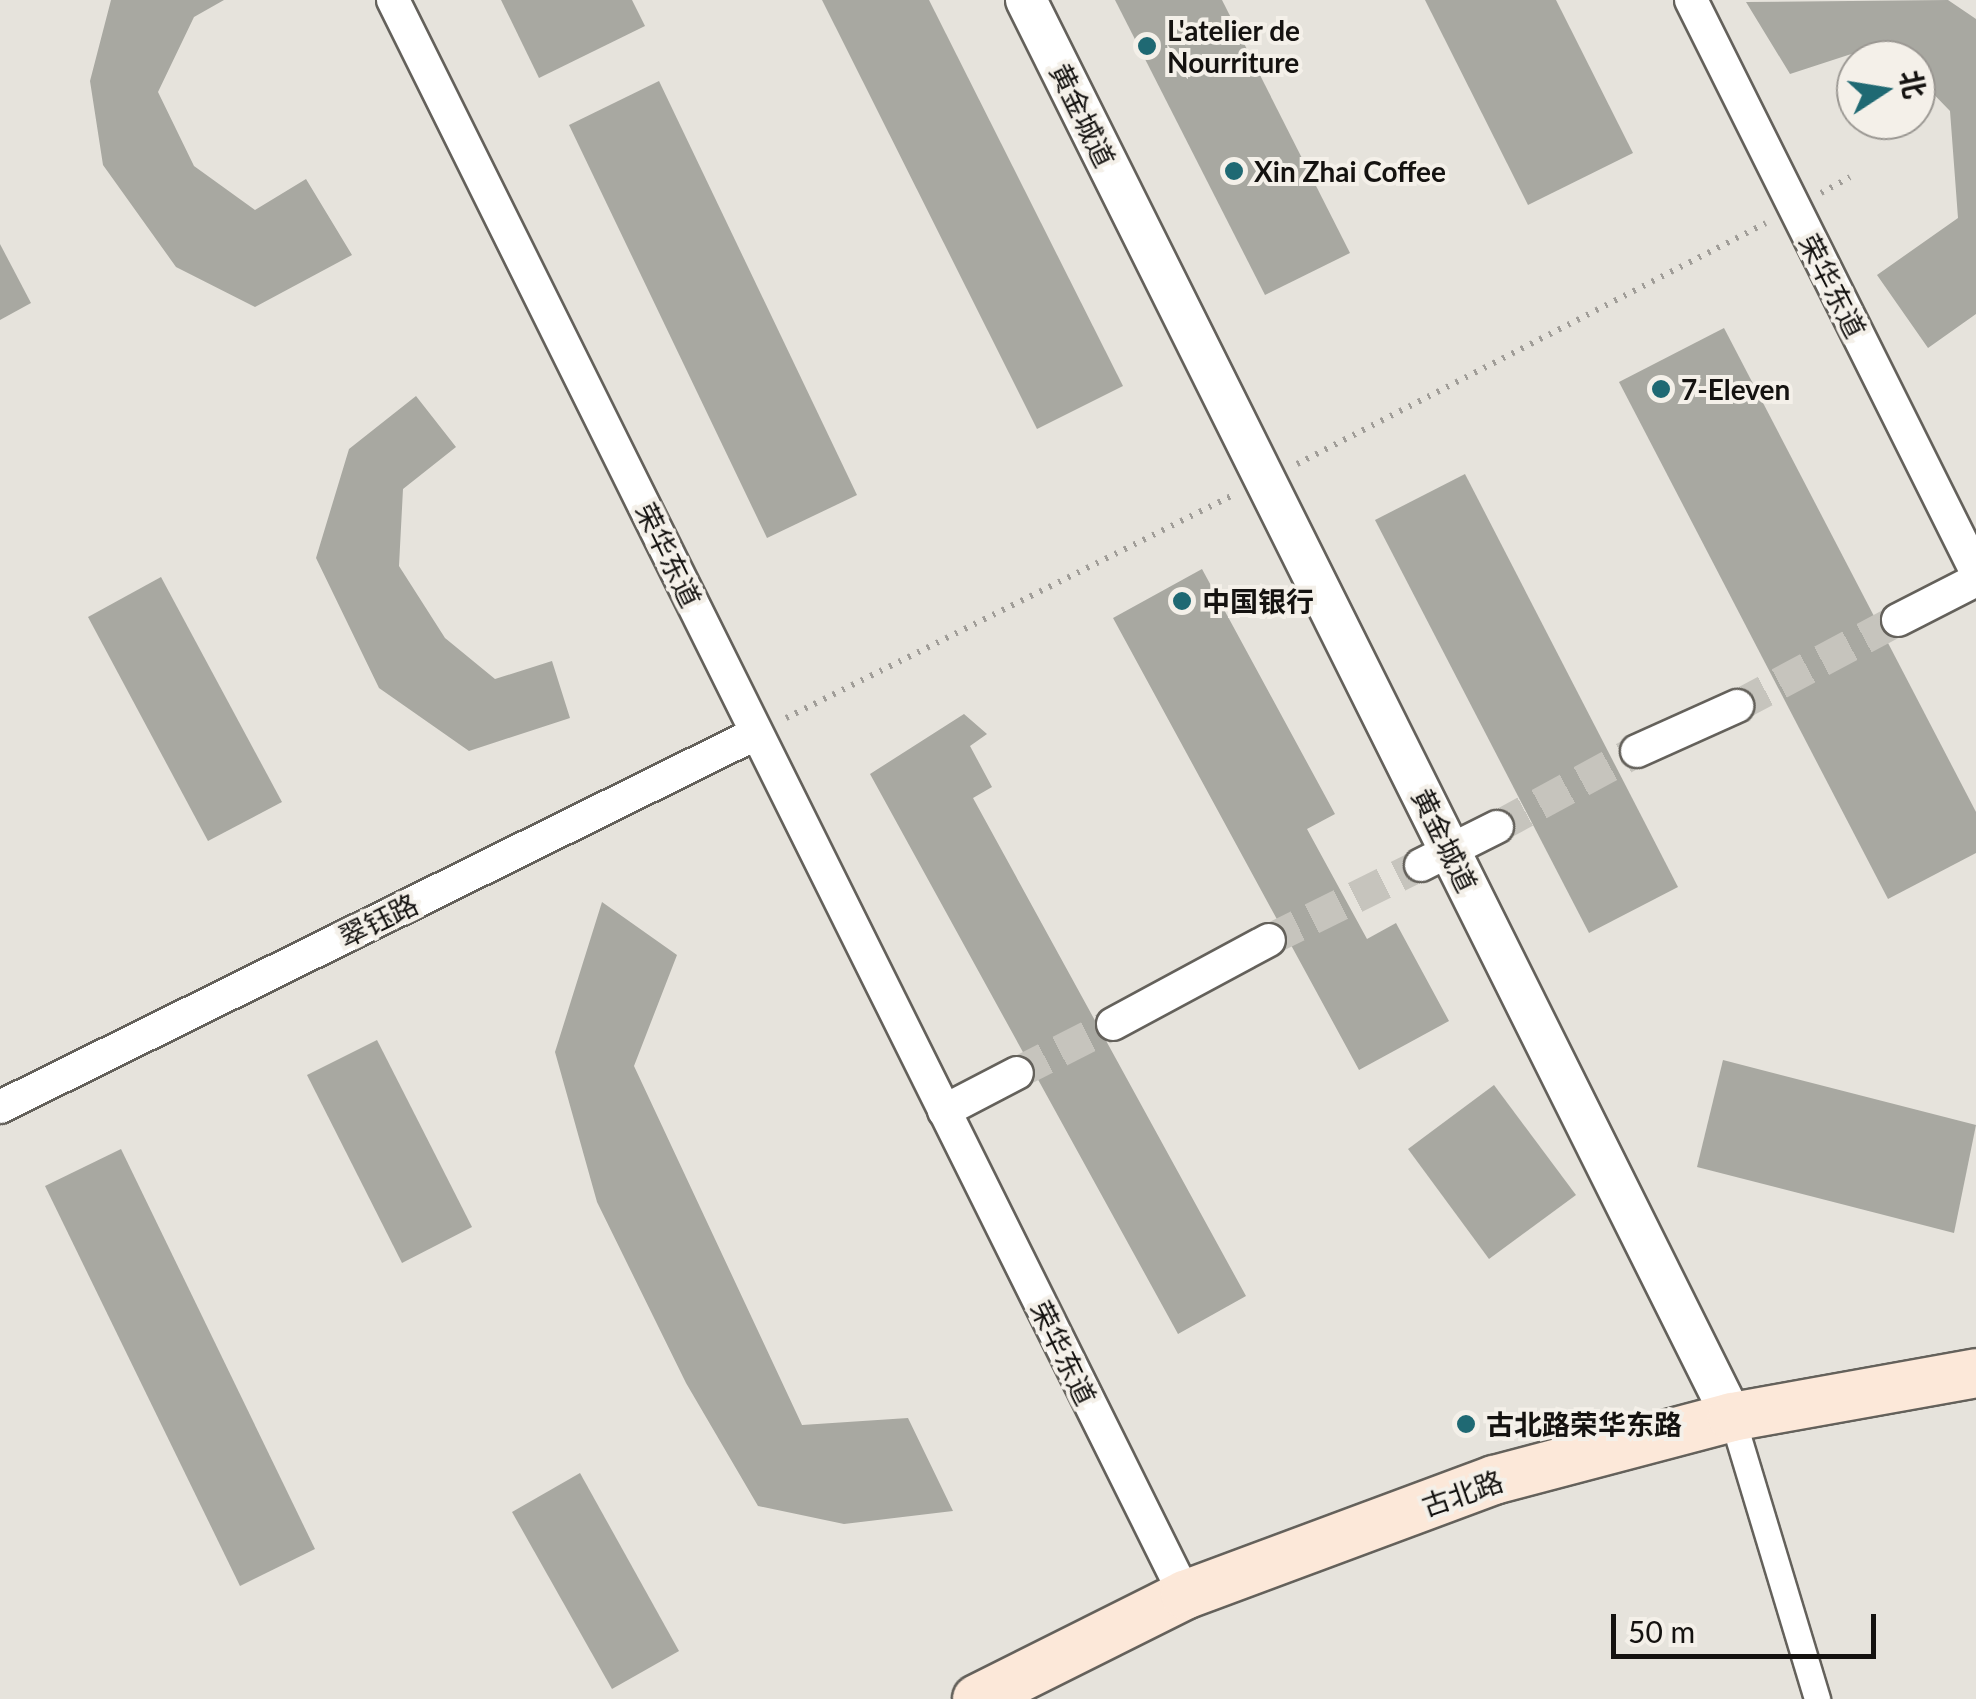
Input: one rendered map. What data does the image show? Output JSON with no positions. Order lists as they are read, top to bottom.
{
  "streets": {
    "main road": ["古北路"],
    "street": ["黄金城道", "荣华东道", "翠钰路"]
  },
  "crossings": [
    ["黄金城道", "古北路"],
    ["荣华东道", "翠钰路"],
    ["荣华东道", "古北路"]
  ],
  "places": [
    "L'atelier de Nourriture",
    "Xin Zhai Coffee",
    "7-Eleven",
    "中国银行",
    "古北路荣华东路"
  ],
  "scale_bar": "50 m",
  "north": "right"
}
